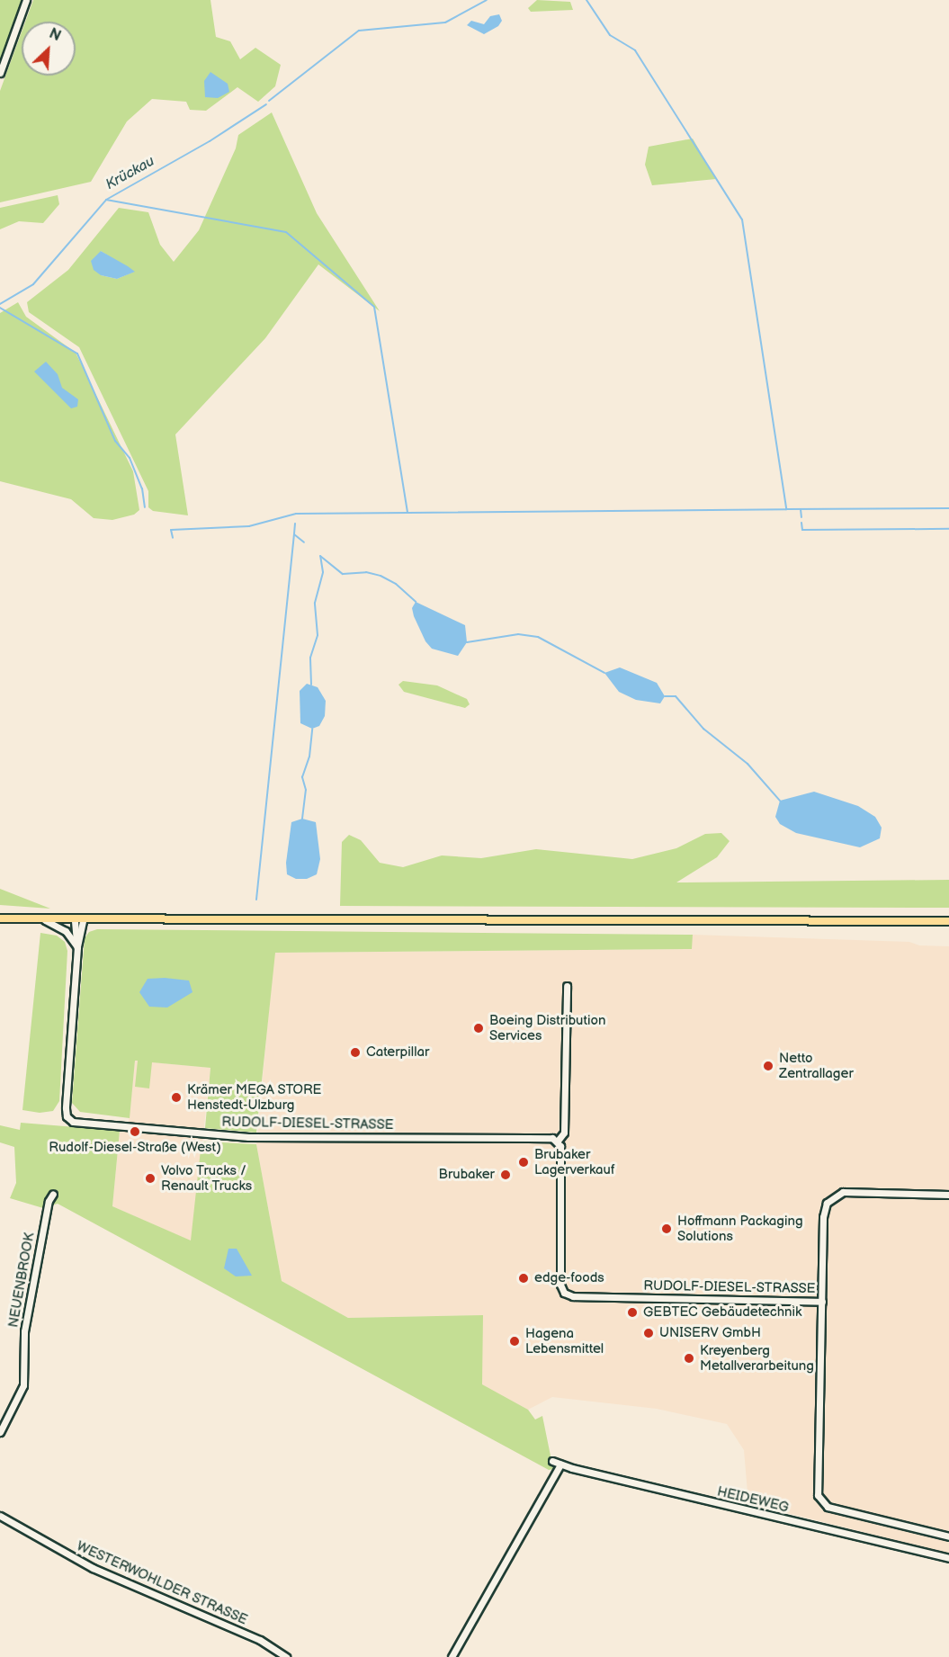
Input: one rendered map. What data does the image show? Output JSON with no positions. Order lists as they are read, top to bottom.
{
  "streets": {
    "street": [
      "RUDOLF-DIESEL-STRASSE",
      "NEUENBROOK",
      "HEIDEWEG",
      "WESTERWOHLDER STRASSE"
    ]
  },
  "water": ["Krückau"],
  "places": [
    "Boeing Distribution Services",
    "Caterpillar",
    "Netto Zentrallager",
    "Krämer MEGA STORE Henstedt-Ulzburg",
    "Rudolf-Diesel-Straße (West)",
    "Brubaker Lagerverkauf",
    "Brubaker",
    "Volvo Trucks / Renault Trucks",
    "Hoffmann Packaging Solutions",
    "edge-foods",
    "GEBTEC Gebäudetechnik",
    "UNISERV GmbH",
    "Hagena Lebensmittel",
    "Kreyenberg Metallverarbeitung"
  ],
  "north": "top right"
}
